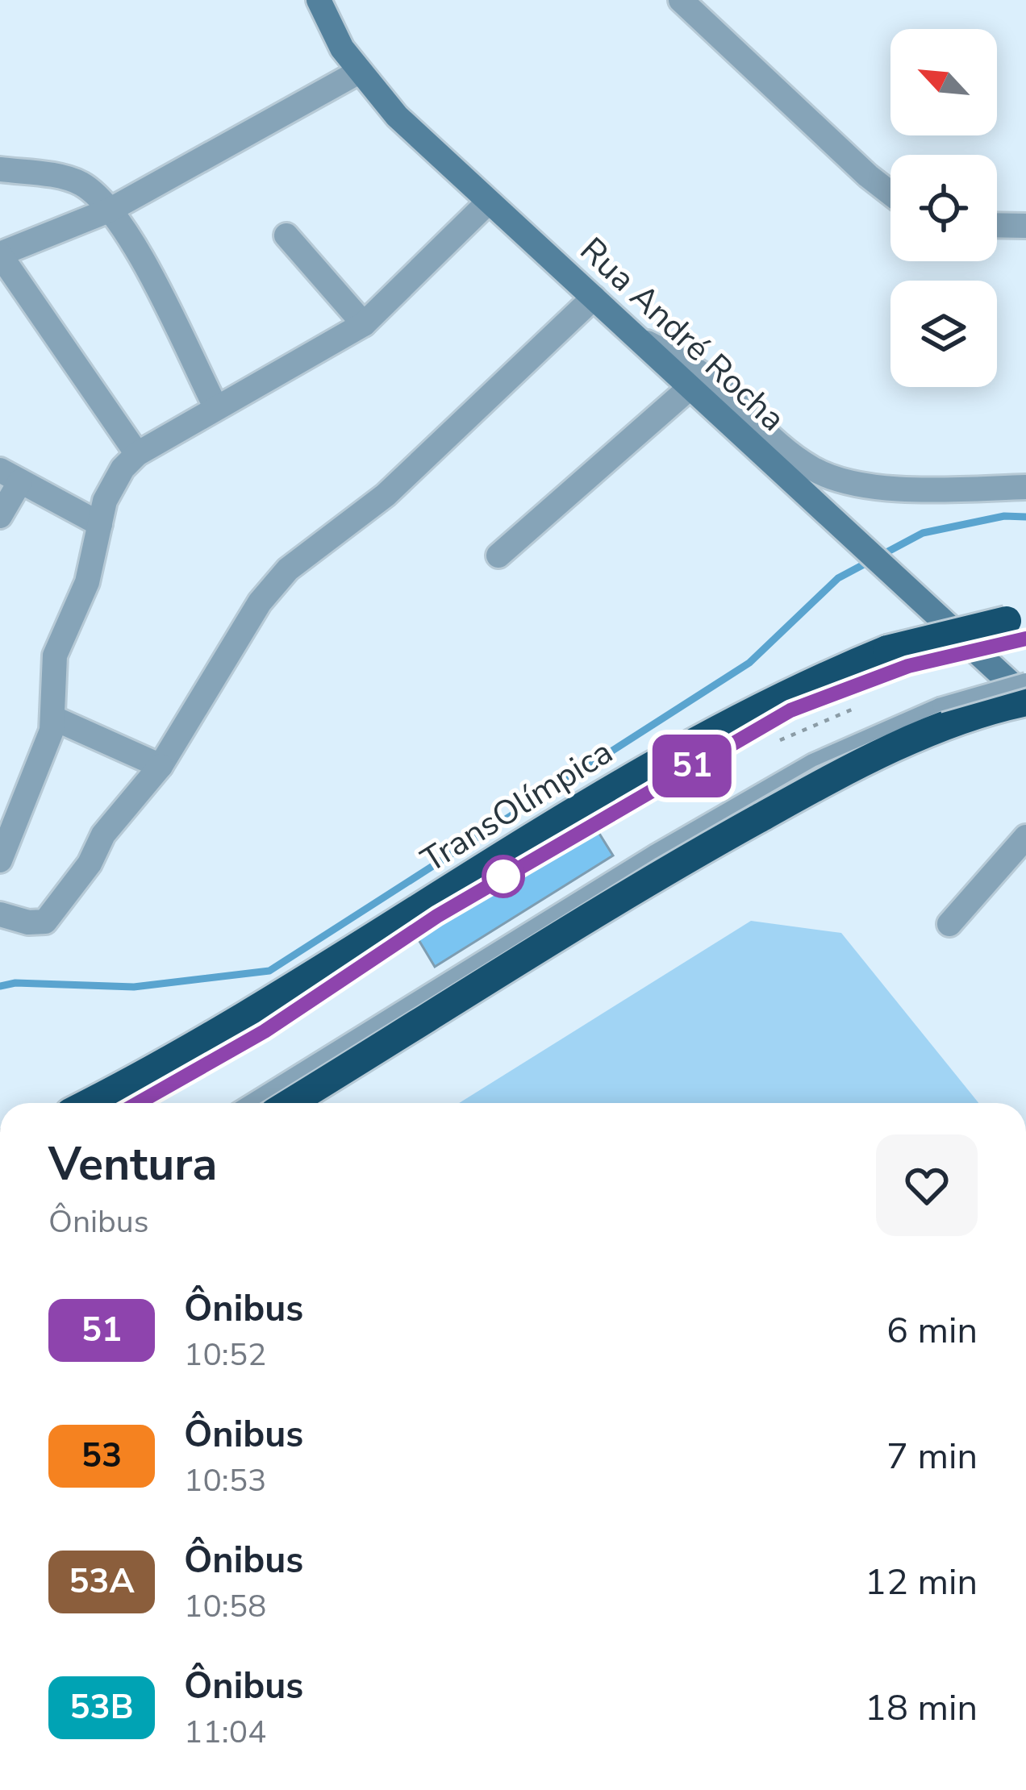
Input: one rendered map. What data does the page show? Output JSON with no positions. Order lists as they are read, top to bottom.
{
  "streets": {
    "highway": ["TransOlímpica"],
    "main road": ["Rua André Rocha"]
  },
  "lines": ["bus line 51"],
  "north": "top left",
  "page": {
    "on_map": "51",
    "heading": ["Ventura", "Ônibus"],
    "list": [
      {
        "mark": "51",
        "name": "Ônibus",
        "note": "10:52",
        "value": "6 min"
      },
      {
        "mark": "53",
        "name": "Ônibus",
        "note": "10:53",
        "value": "7 min"
      },
      {
        "mark": "53A",
        "name": "Ônibus",
        "note": "10:58",
        "value": "12 min"
      },
      {
        "mark": "53B",
        "name": "Ônibus",
        "note": "11:04",
        "value": "18 min"
      }
    ]
  }
}
